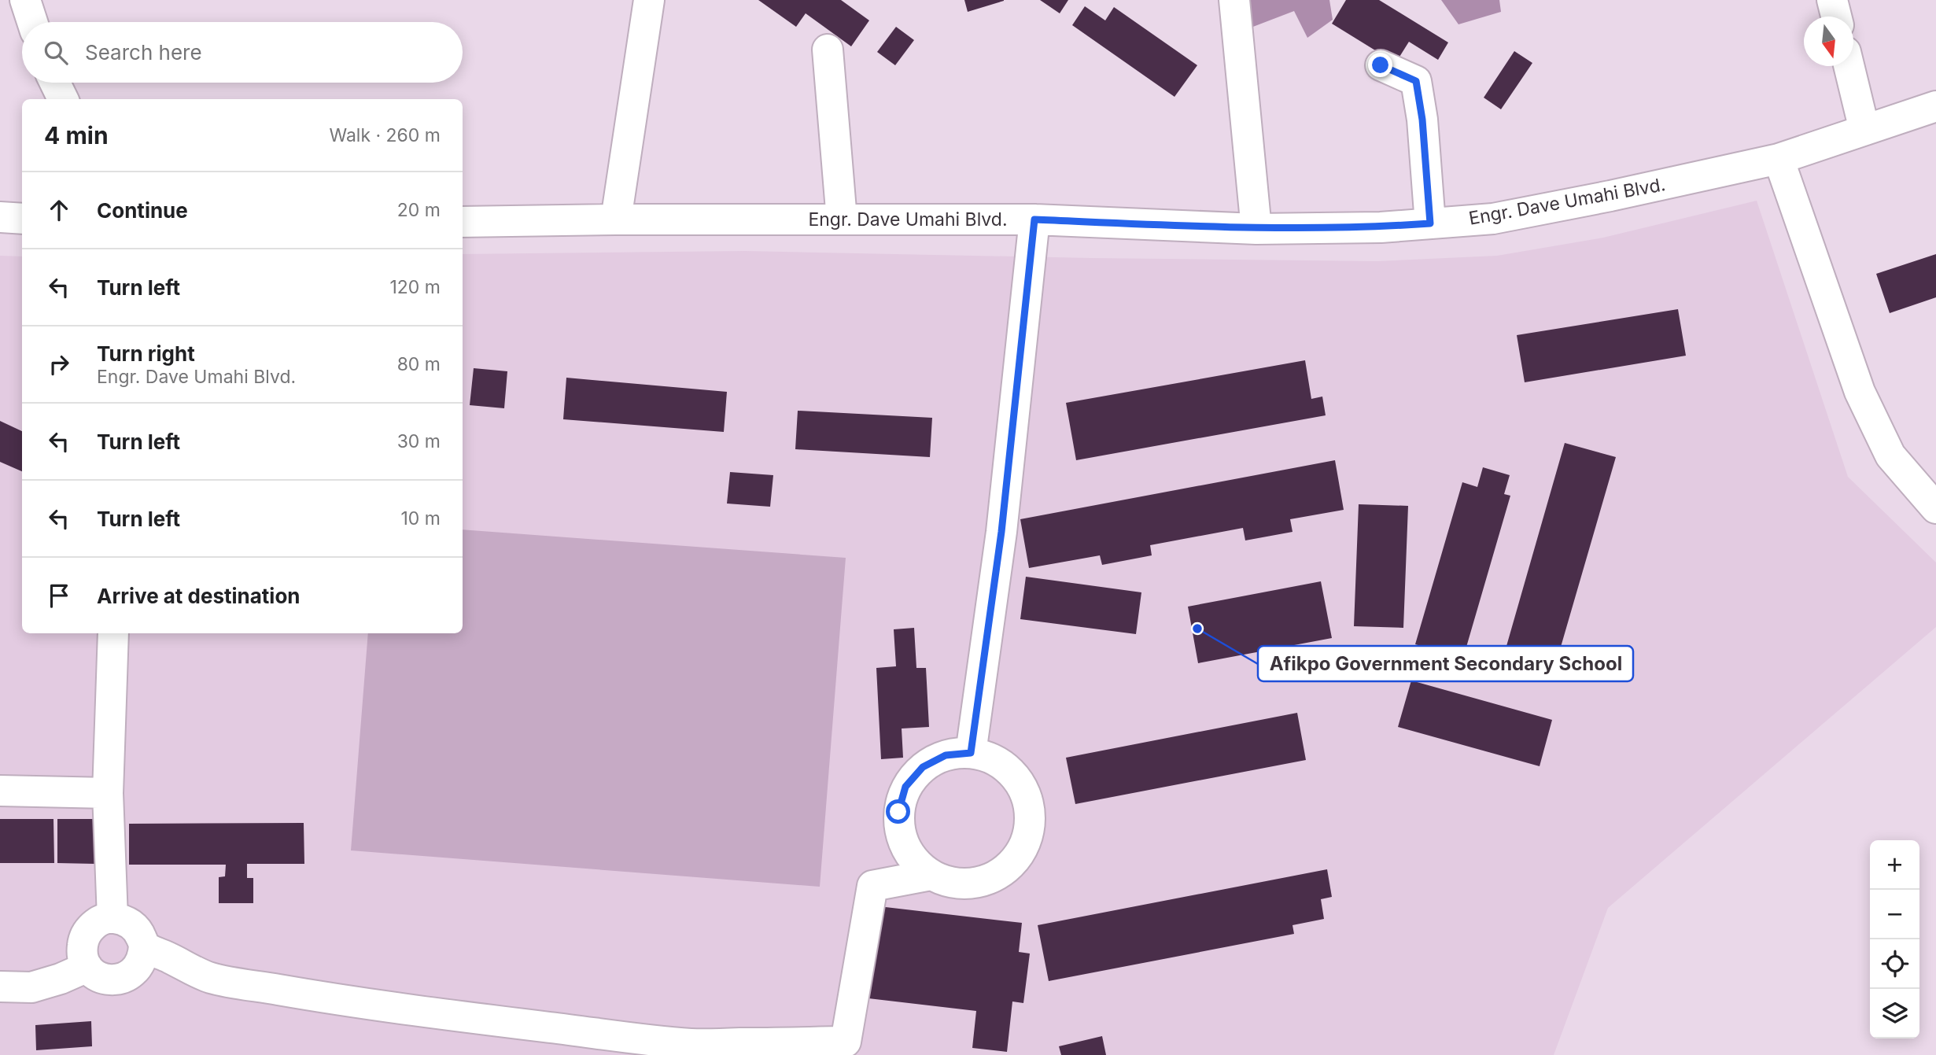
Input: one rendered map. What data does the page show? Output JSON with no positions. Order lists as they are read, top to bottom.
{
  "streets": {
    "street": ["Engr. Dave Umahi Blvd."]
  },
  "places": ["Afikpo Government Secondary School"],
  "north": "bottom",
  "page": {
    "search": "Search here",
    "heading": ["4 min", "Walk · 260 m"],
    "list": [
      ["Continue", "20 m"],
      ["Turn left", "120 m"],
      ["Turn right", "Engr. Dave Umahi Blvd.", "80 m"],
      ["Turn left", "30 m"],
      ["Turn left", "10 m"],
      "Arrive at destination"
    ],
    "map_buttons": ["+", "−"]
  }
}
